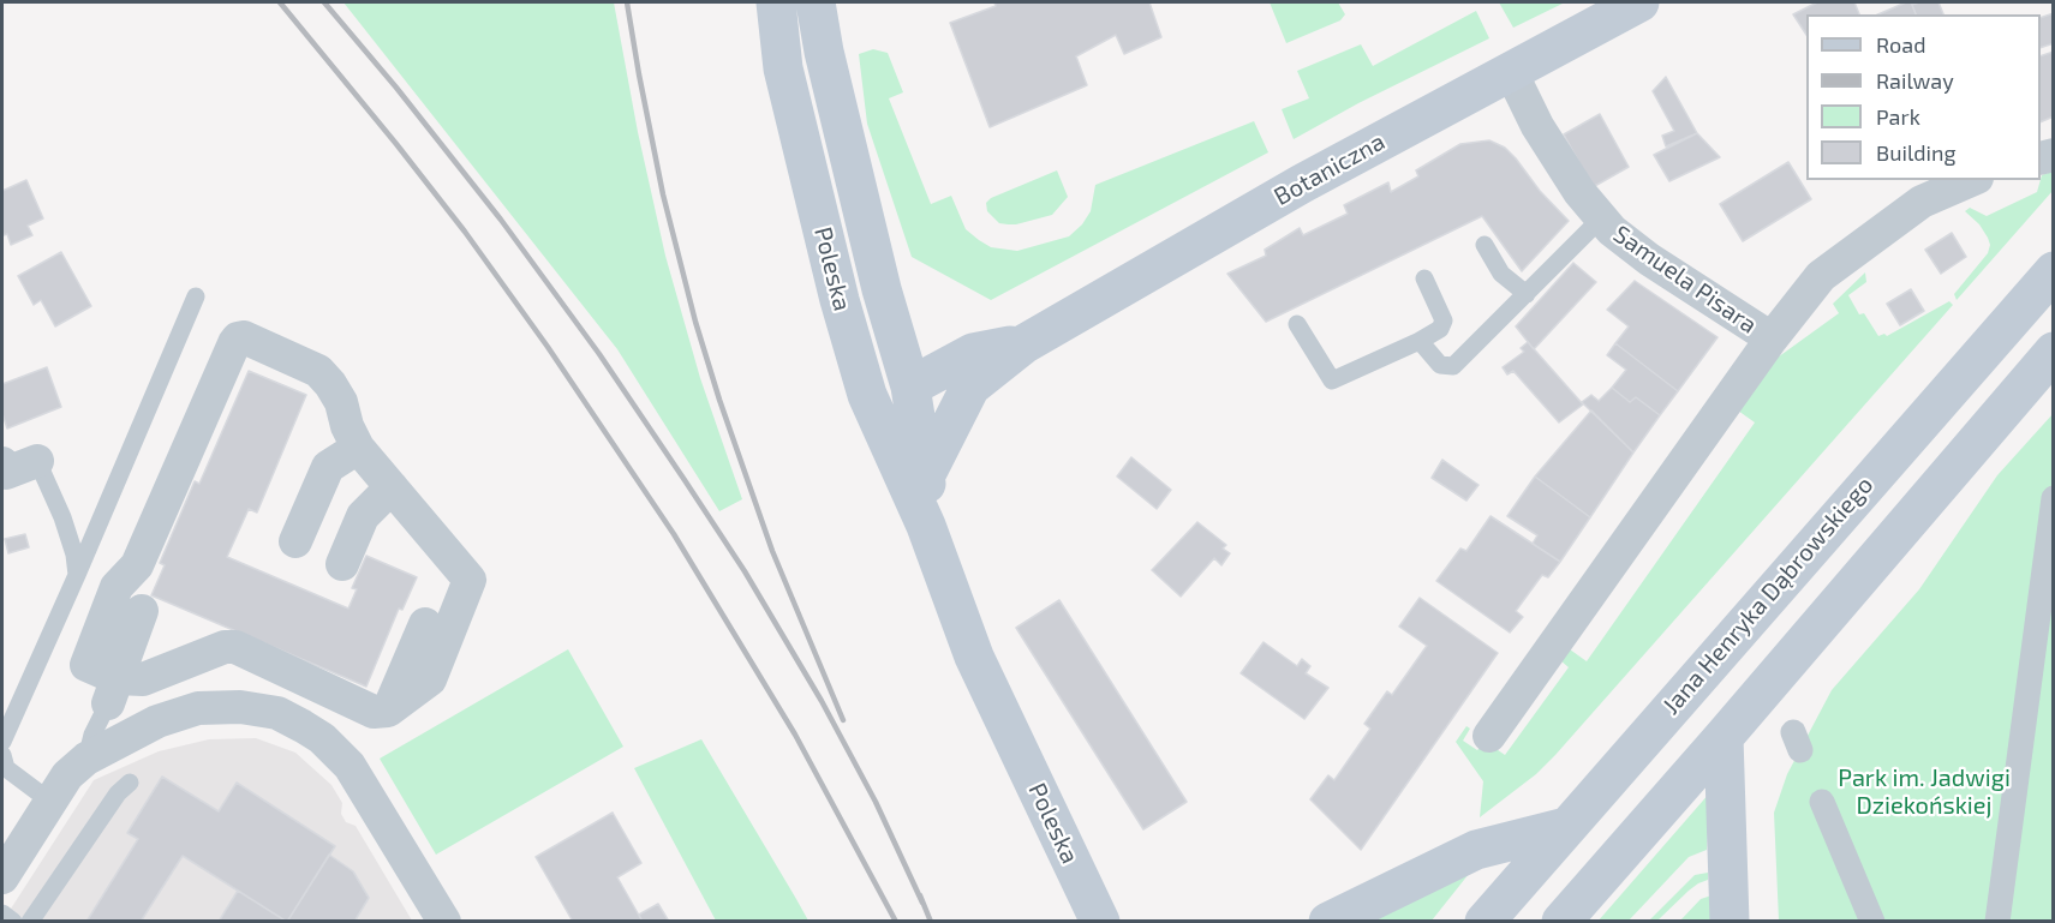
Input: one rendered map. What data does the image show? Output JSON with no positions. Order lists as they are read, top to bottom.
{
  "streets": {
    "main road": ["Botaniczna", "Poleska", "Jana Henryka Dąbrowskiego"],
    "street": ["Samuela Pisara"]
  },
  "crossings": [
    ["Botaniczna", "Poleska"],
    ["Botaniczna", "Samuela Pisara"]
  ],
  "parks": ["Park im. Jadwigi Dziekońskiej"],
  "legend": [
    "Road",
    "Railway",
    "Park",
    "Building"
  ]
}
